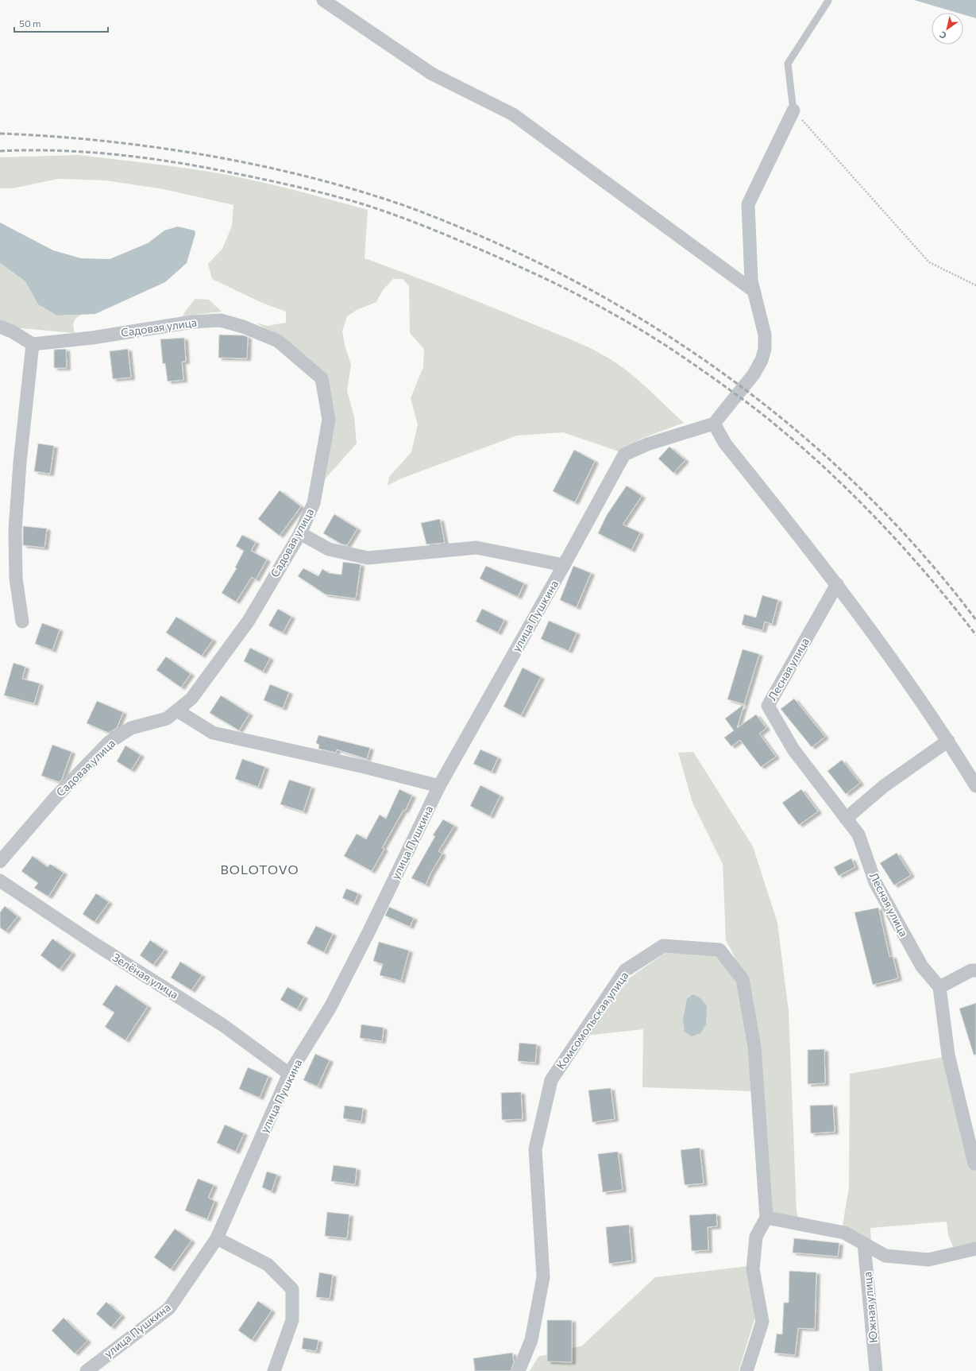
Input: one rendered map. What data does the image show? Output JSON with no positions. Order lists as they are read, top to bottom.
{
  "streets": {
    "street": [
      "Садовая улица",
      "улица Пушкина",
      "Лесная улица",
      "Зелёная улица",
      "Комсомольская улица",
      "Южная улица"
    ]
  },
  "crossings": [
    ["улица Пушкина", "Зелёная улица"]
  ],
  "districts": ["BOLOTOVO"],
  "scale_bar": "50 m",
  "north": "bottom left"
}
